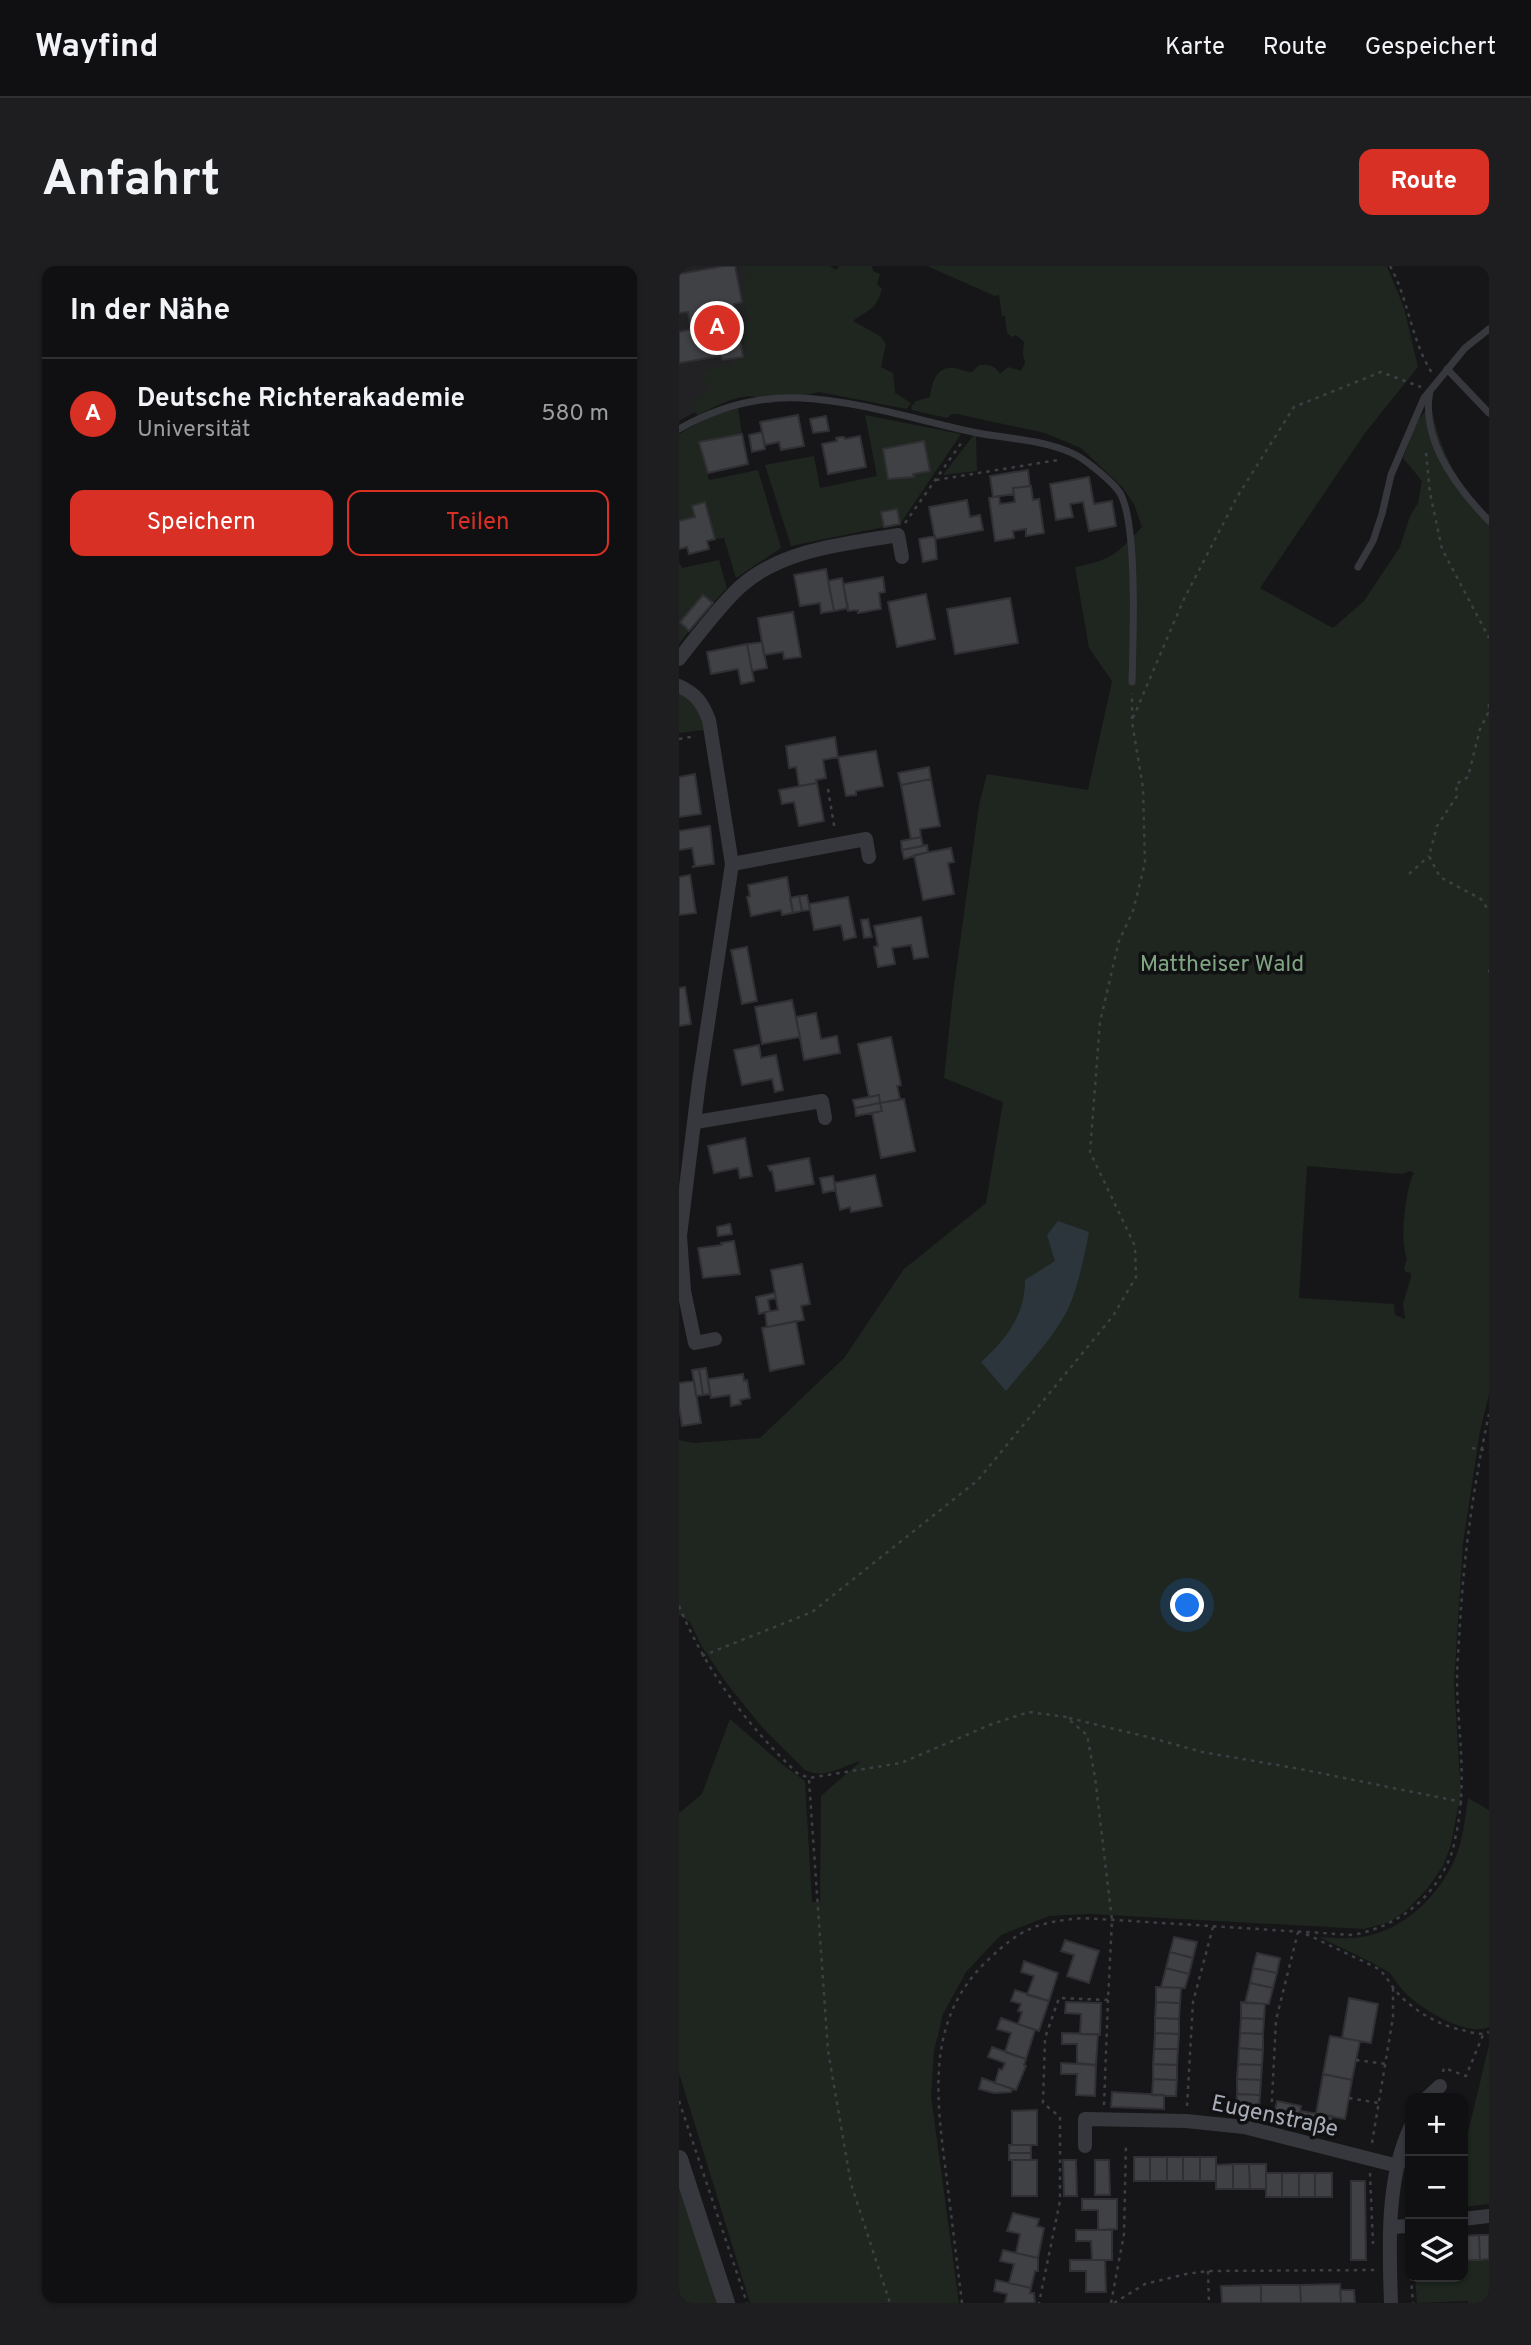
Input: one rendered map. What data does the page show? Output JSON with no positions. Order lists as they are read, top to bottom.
{
  "streets": {
    "street": ["Eugenstraße"]
  },
  "parks": ["Mattheiser Wald"],
  "page": {
    "header": "Wayfind",
    "nav": ["Karte", "Route", "Gespeichert"],
    "buttons": [
      "Route",
      ["Speichern", "Teilen"]
    ],
    "title": "Anfahrt",
    "heading": "In der Nähe",
    "pins": "A",
    "list": [
      {
        "mark": "A",
        "name": "Deutsche Richterakademie",
        "note": "Universität",
        "value": "580 m"
      }
    ],
    "map_buttons": ["+", "−"]
  }
}
